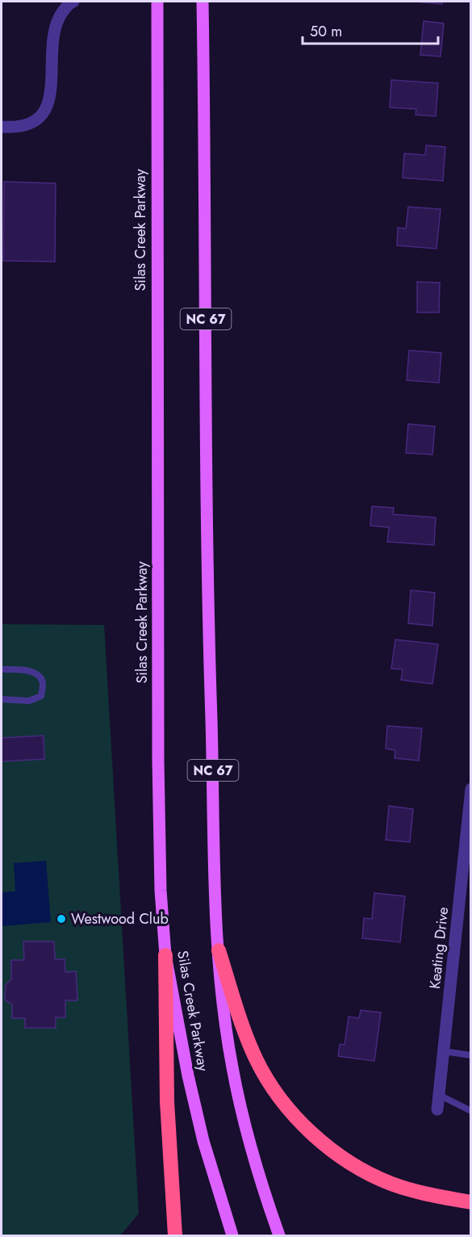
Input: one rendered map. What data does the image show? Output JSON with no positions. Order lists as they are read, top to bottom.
{
  "streets": {
    "main road": ["Silas Creek Parkway", "NC 67"],
    "street": ["Keating Drive"]
  },
  "places": ["Westwood Club"],
  "scale_bar": "50 m"
}
